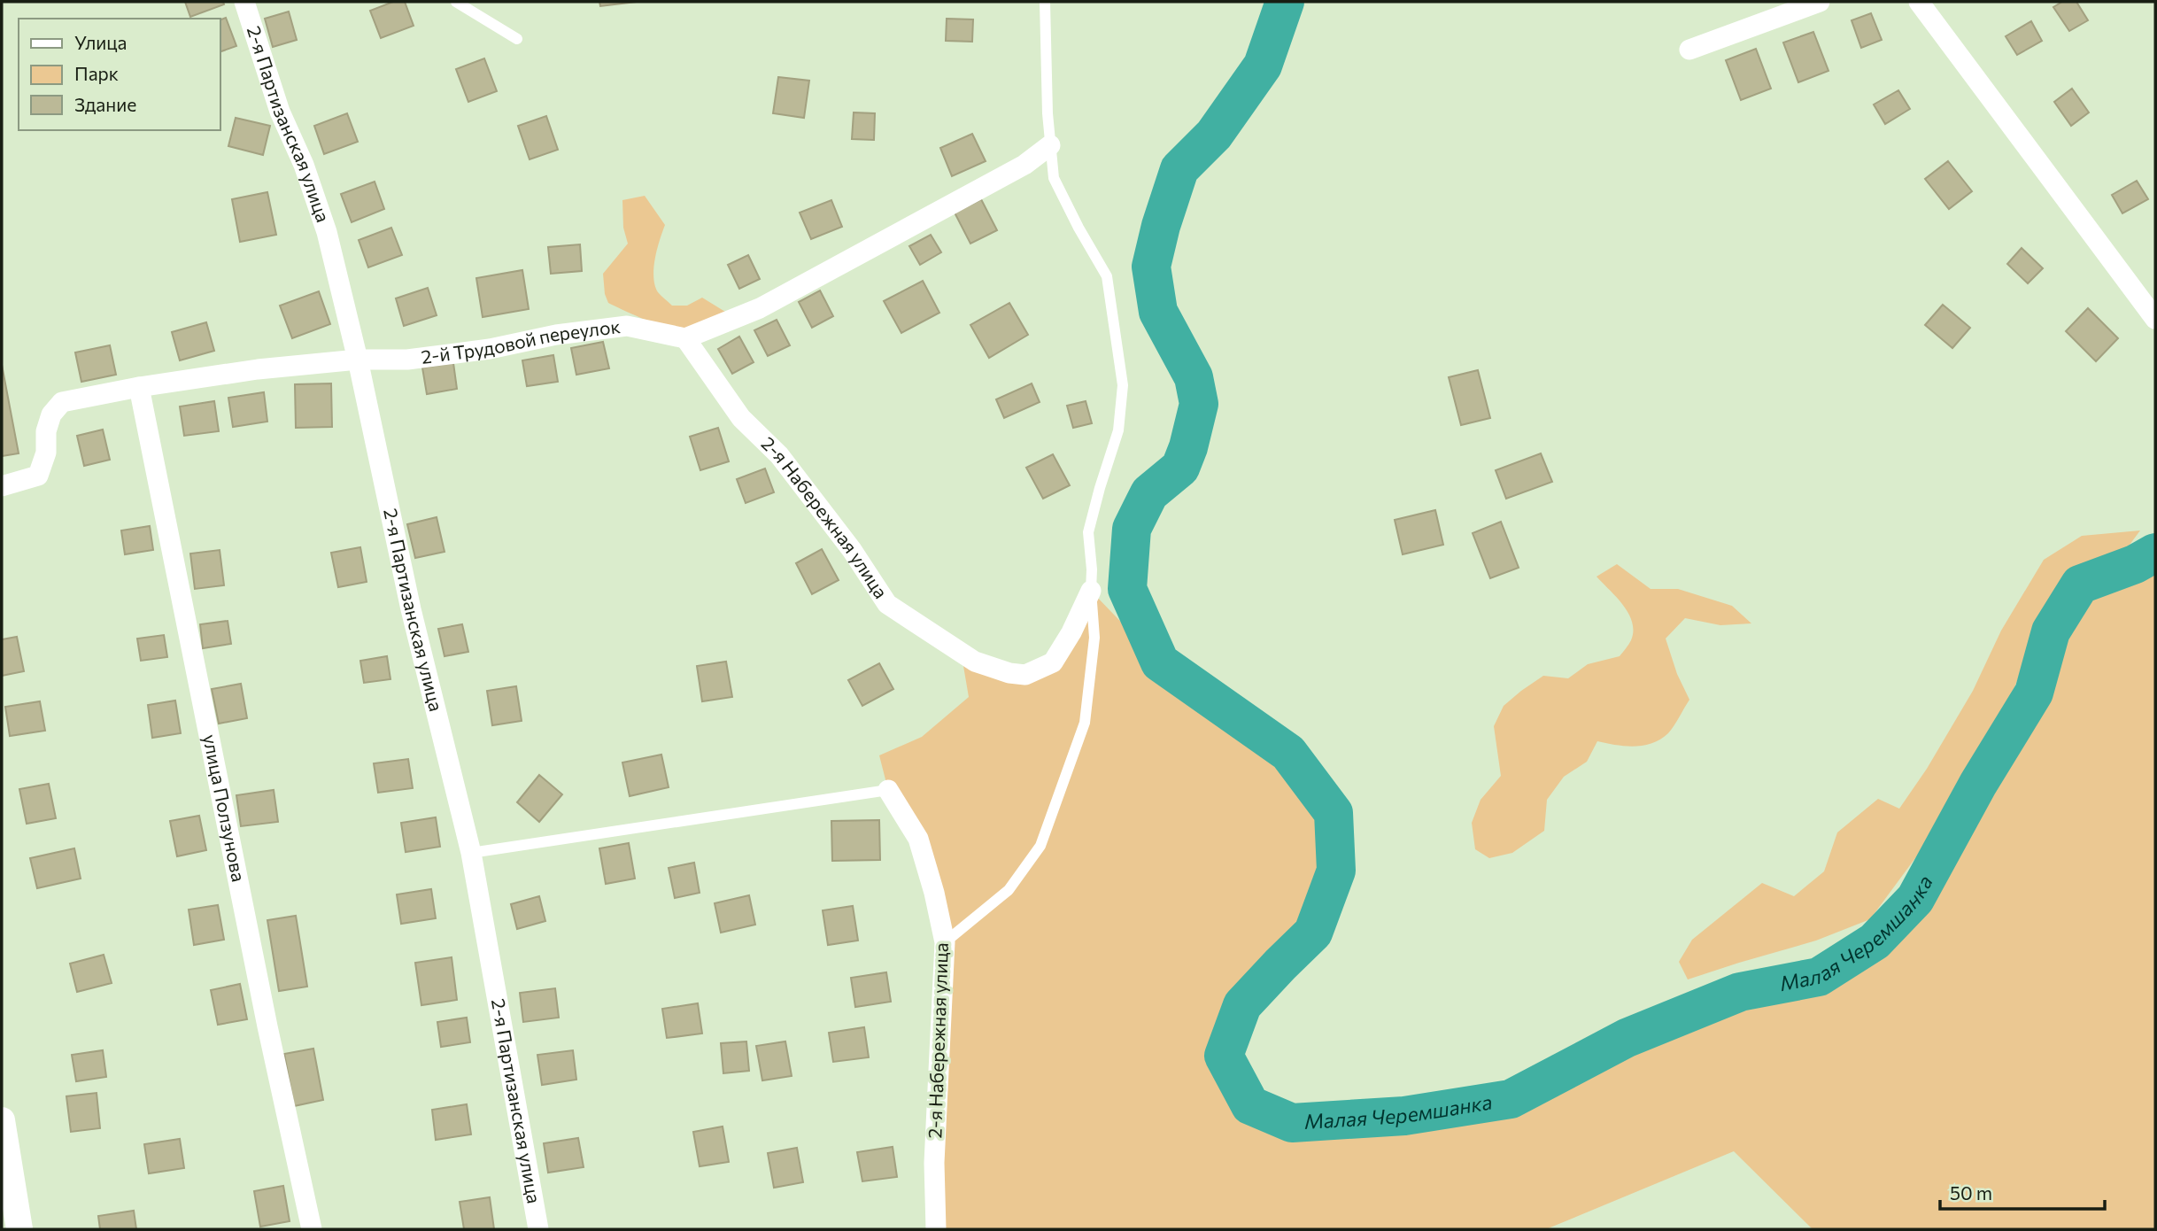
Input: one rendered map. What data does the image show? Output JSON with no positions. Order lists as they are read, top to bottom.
{
  "streets": {
    "street": [
      "2-я Партизанская улица",
      "2-й Трудовой переулок",
      "2-я Набережная улица",
      "улица Ползунова"
    ]
  },
  "crossings": [
    ["2-я Партизанская улица", "2-й Трудовой переулок"],
    ["2-й Трудовой переулок", "2-я Набережная улица"],
    ["2-й Трудовой переулок", "улица Ползунова"]
  ],
  "water": ["Малая Черемшанка"],
  "legend": ["Улица", "Парк", "Здание"],
  "scale_bar": "50 m"
}
